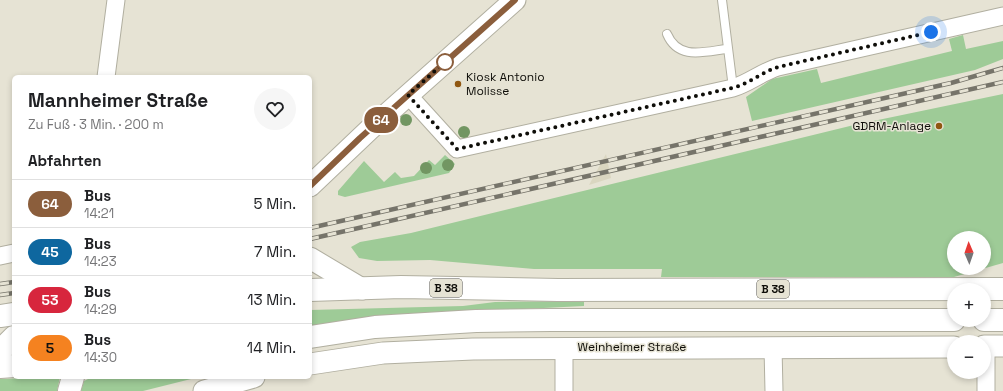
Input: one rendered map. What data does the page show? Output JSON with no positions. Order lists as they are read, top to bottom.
{
  "streets": {
    "main road": ["B 38"],
    "street": ["Weinheimer Straße"]
  },
  "places": ["Kiosk Antonio Molisse", "GDRM-Anlage"],
  "lines": ["bus line 64"],
  "north": "top",
  "page": {
    "on_map": "64",
    "heading": [
      ["Mannheimer Straße", "Zu Fuß · 3 Min. · 200 m"],
      "Abfahrten"
    ],
    "list": [
      {
        "mark": "64",
        "name": "Bus",
        "note": "14:21",
        "value": "5 Min."
      },
      {
        "mark": "45",
        "name": "Bus",
        "note": "14:23",
        "value": "7 Min."
      },
      {
        "mark": "53",
        "name": "Bus",
        "note": "14:29",
        "value": "13 Min."
      },
      {
        "mark": "5",
        "name": "Bus",
        "note": "14:30",
        "value": "14 Min."
      }
    ],
    "map_buttons": ["+", "−"]
  }
}
